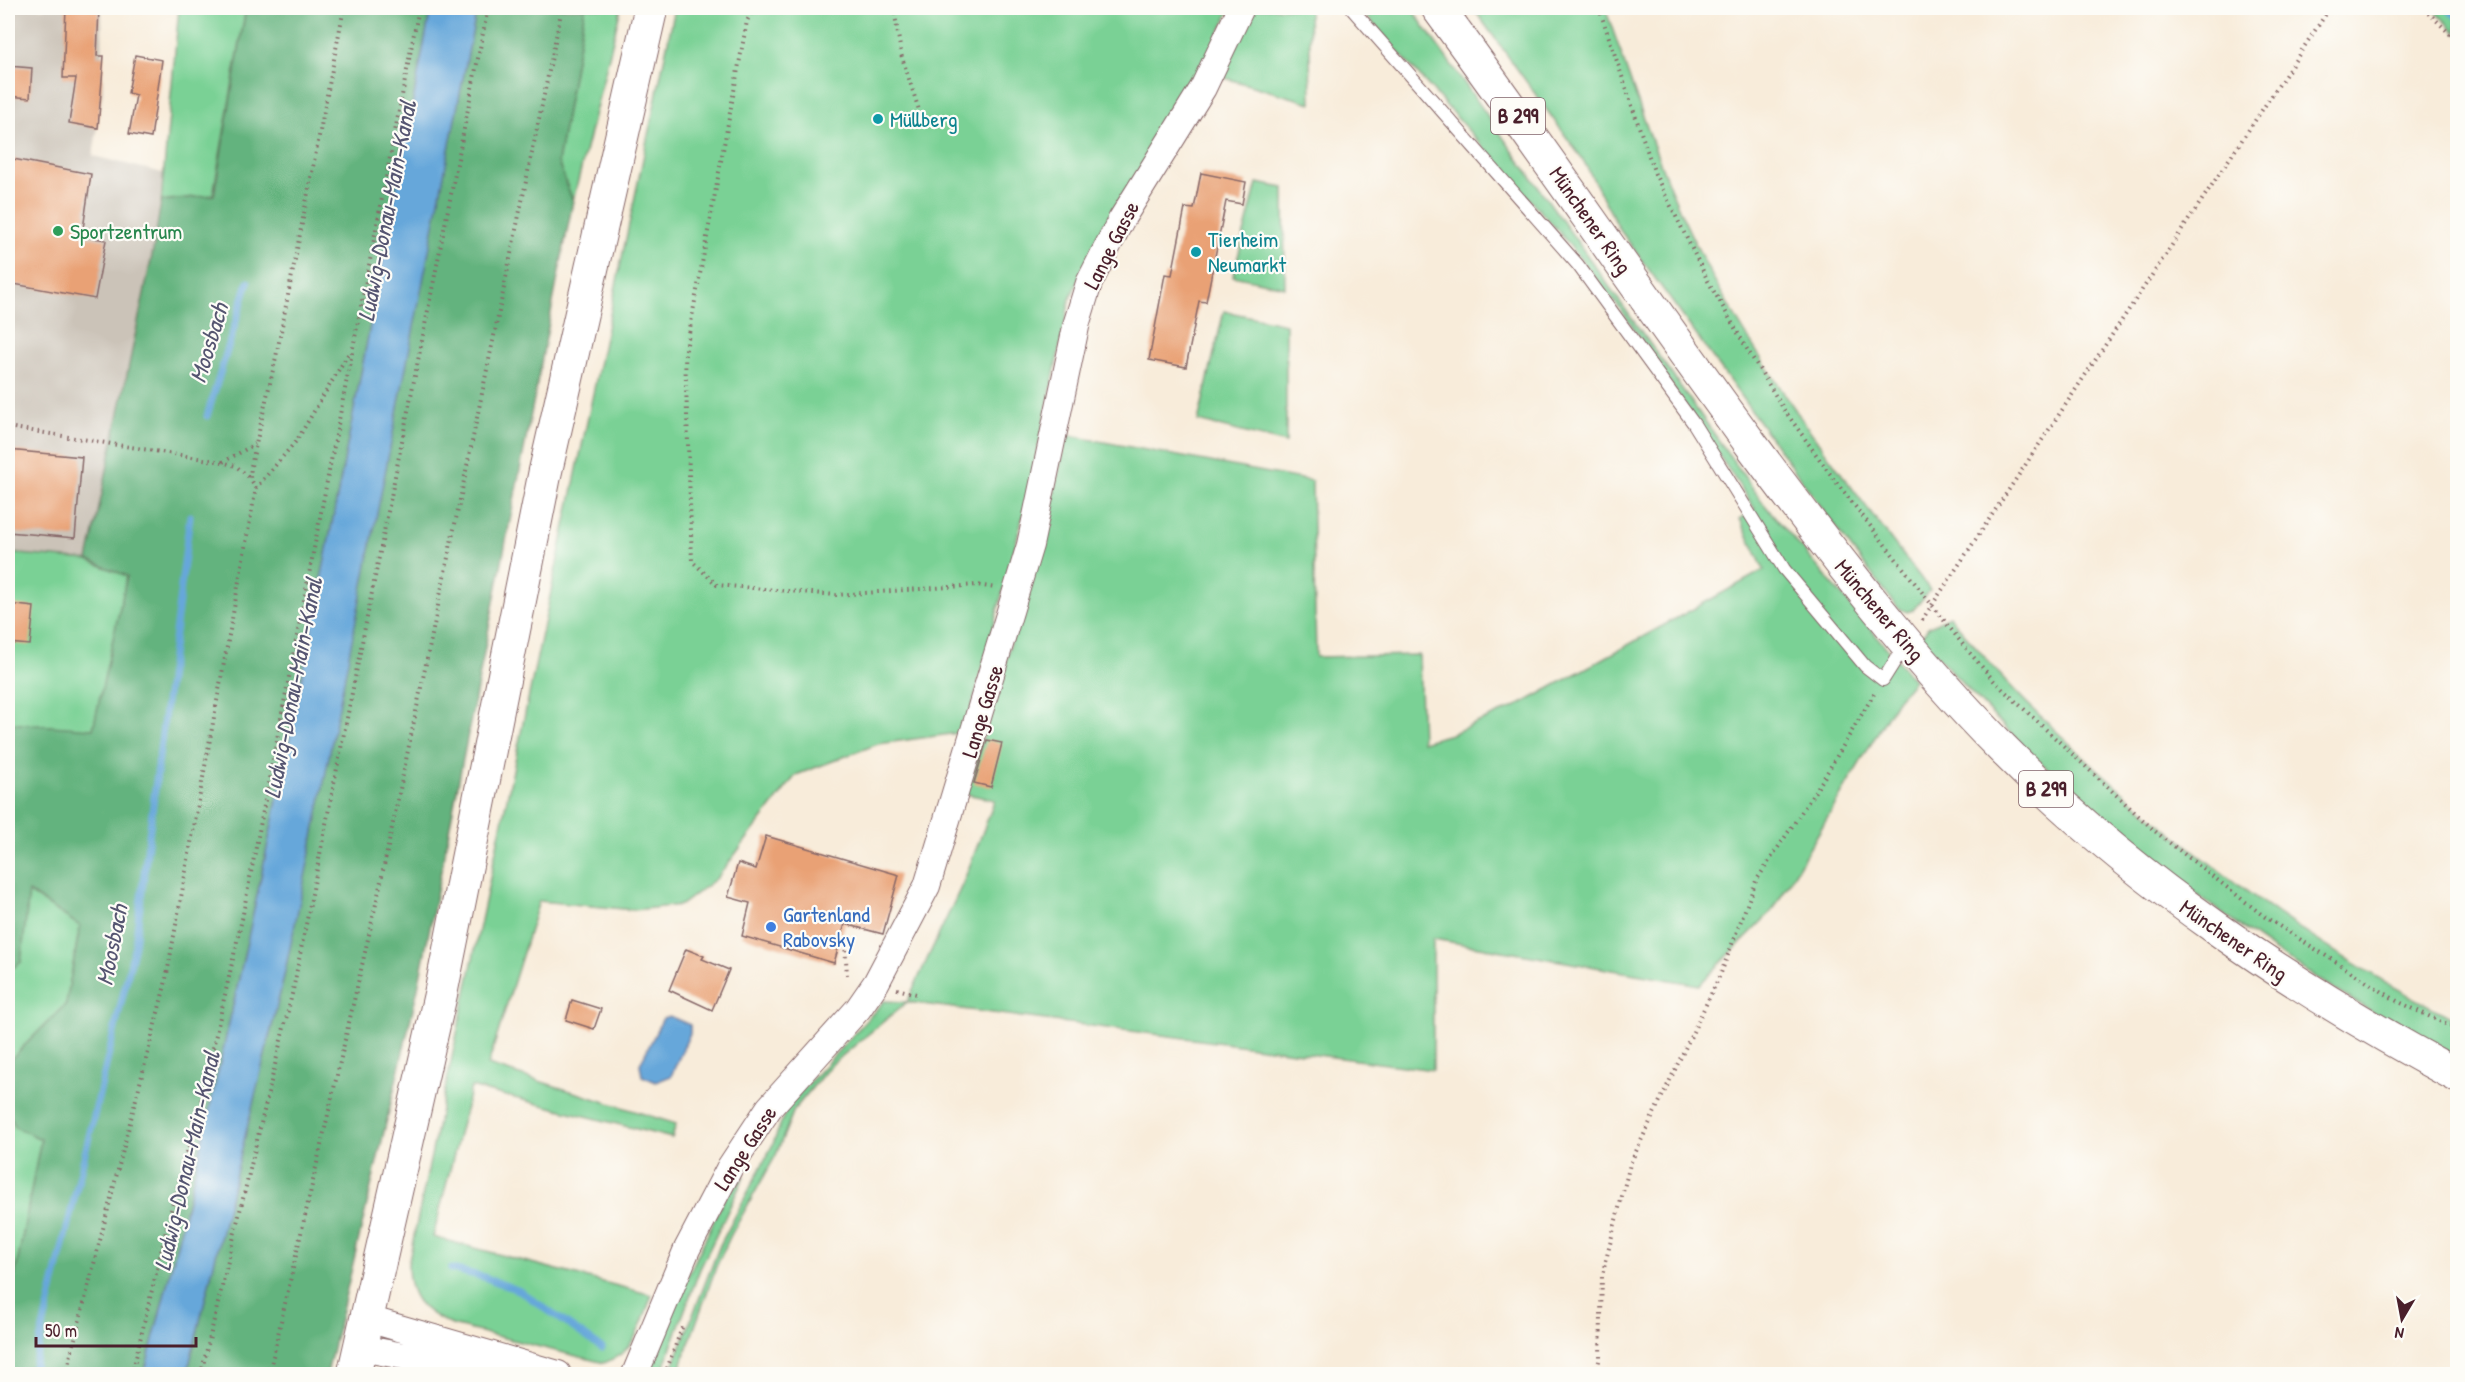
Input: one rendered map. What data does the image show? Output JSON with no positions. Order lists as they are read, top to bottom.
{
  "streets": {
    "main road": ["B 299", "Münchener Ring"],
    "street": ["Lange Gasse"]
  },
  "water": ["Ludwig-Donau-Main-Kanal", "Moosbach"],
  "places": [
    "Müllberg",
    "Sportzentrum",
    "Tierheim Neumarkt",
    "Gartenland Rabovsky"
  ],
  "scale_bar": "50 m",
  "north": "bottom"
}
